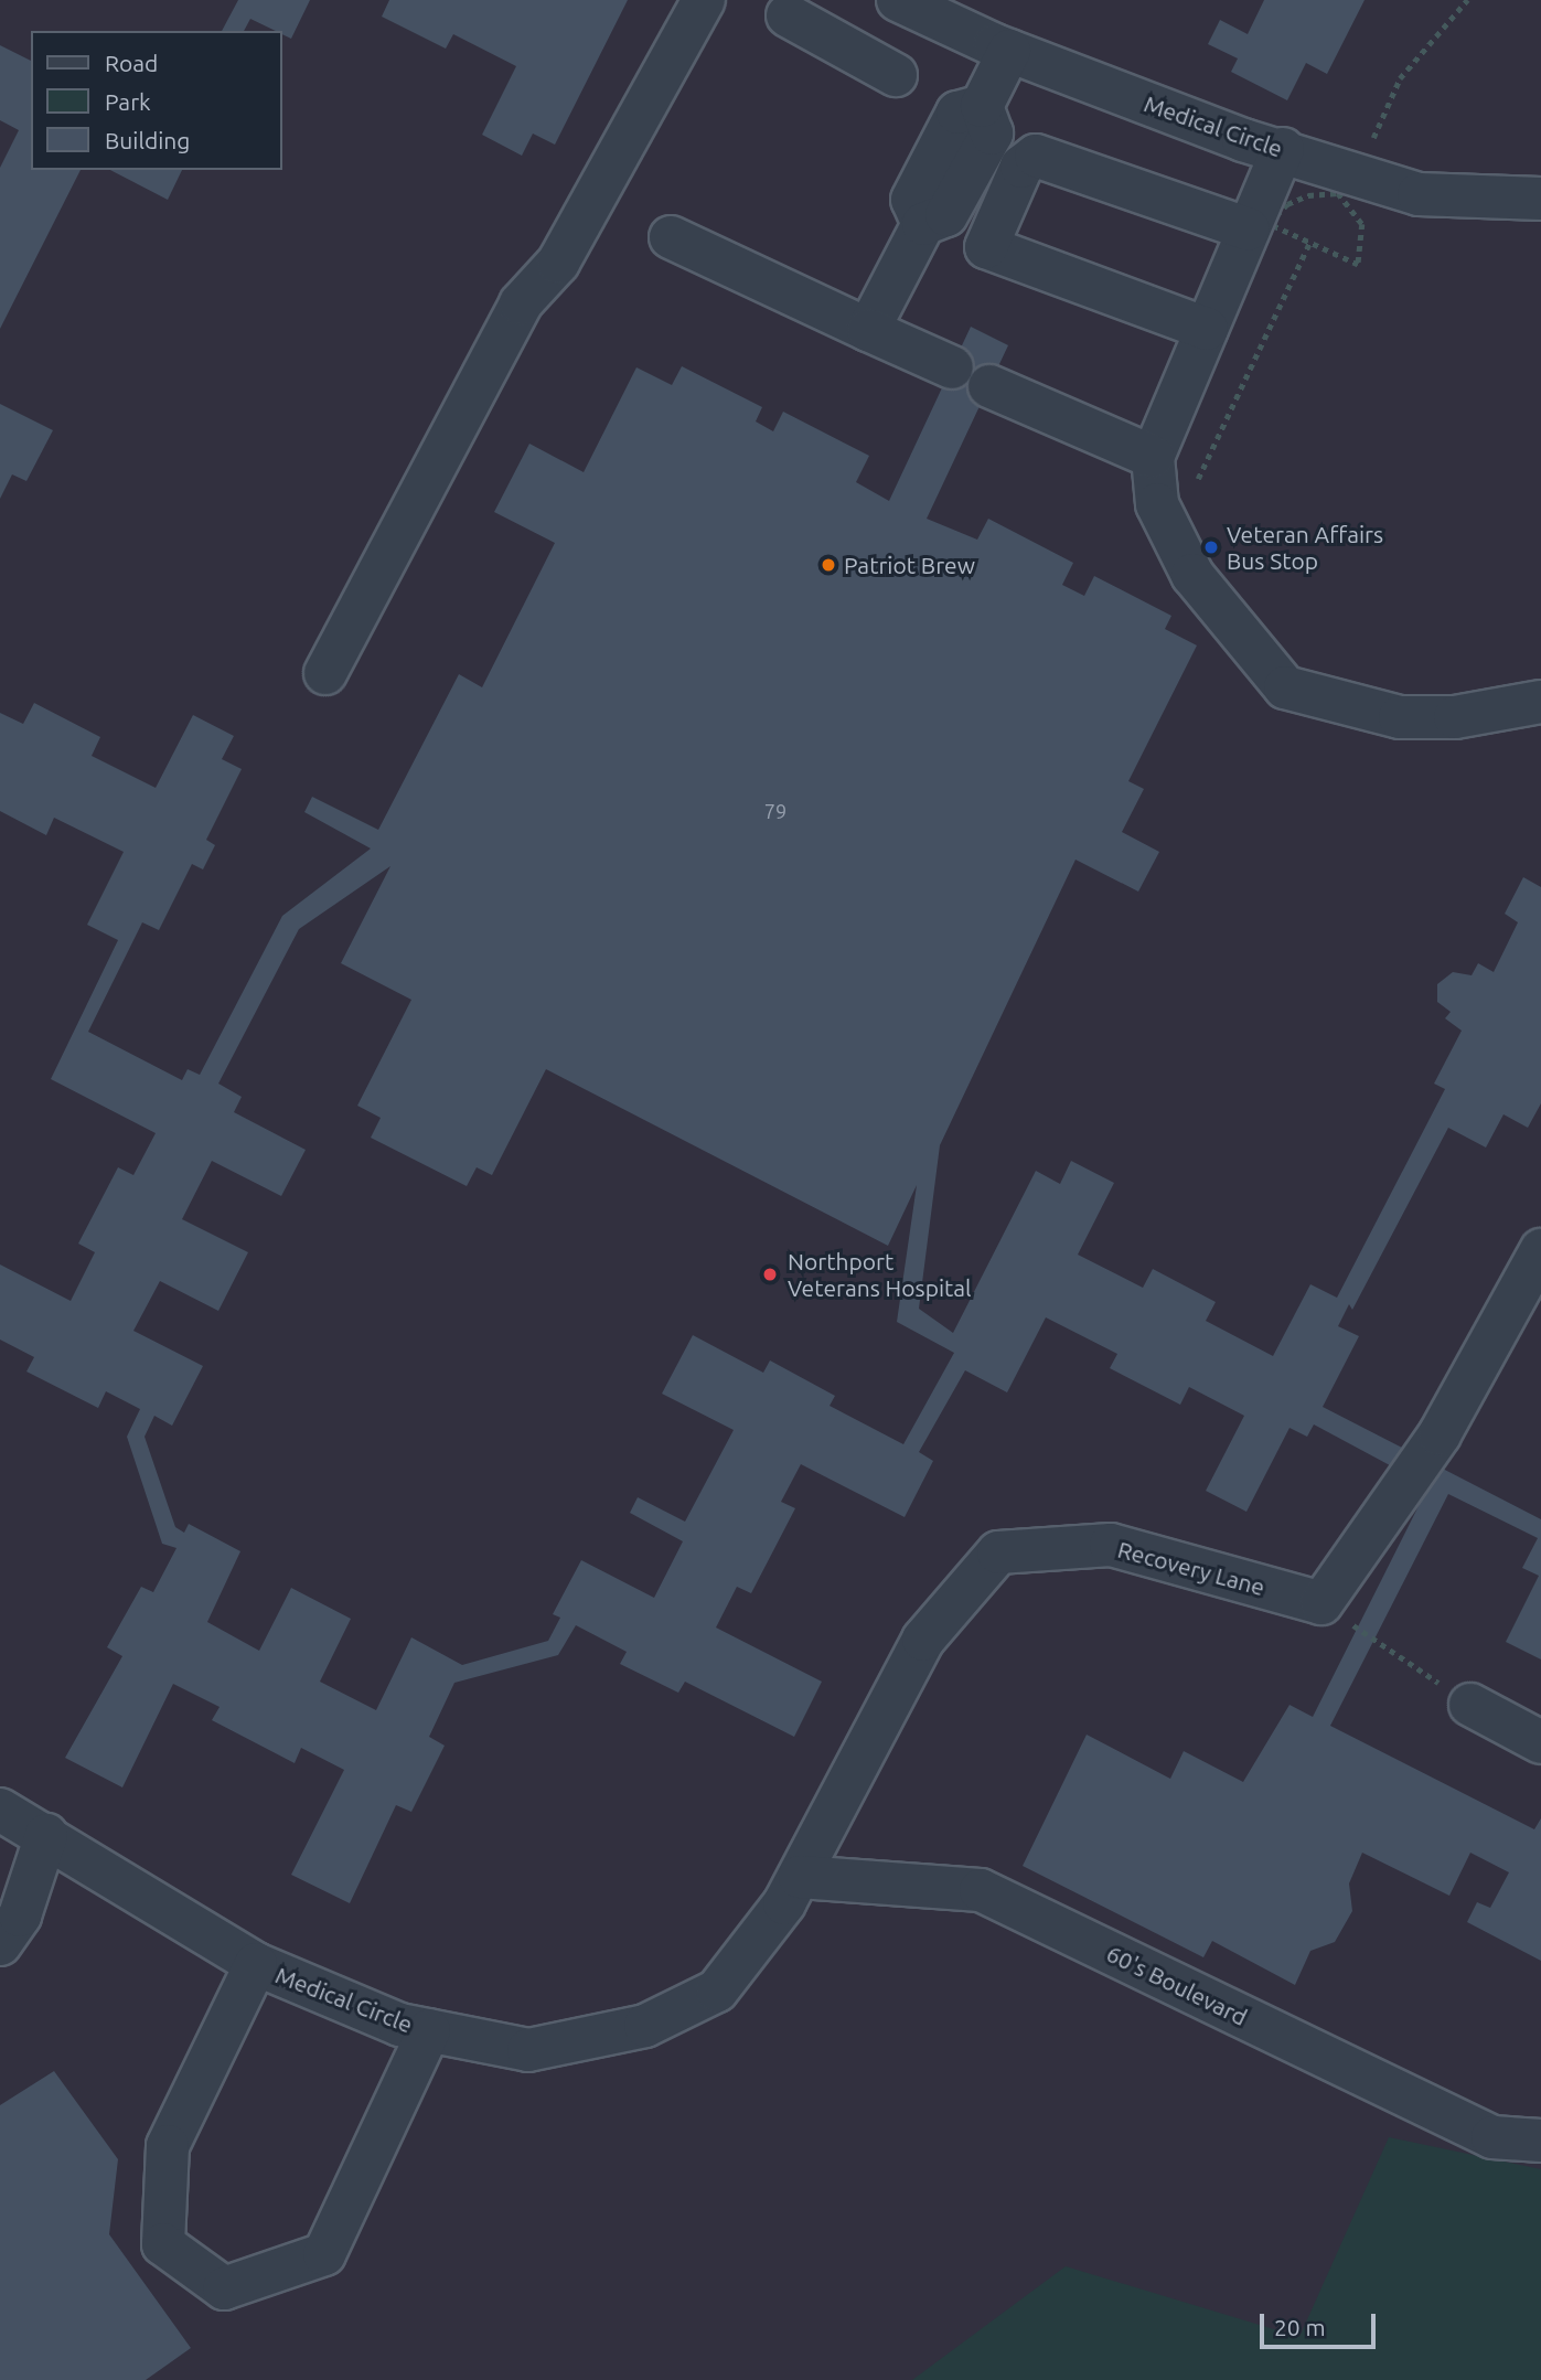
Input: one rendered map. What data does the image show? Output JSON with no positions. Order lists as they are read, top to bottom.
{
  "streets": {
    "lane": ["Medical Circle", "Recovery Lane", "60's Boulevard"]
  },
  "crossings": [
    ["Medical Circle", "Recovery Lane"],
    ["Medical Circle", "60's Boulevard"],
    ["Recovery Lane", "60's Boulevard"]
  ],
  "places": ["Veteran Affairs Bus Stop", "Patriot Brew", "Northport Veterans Hospital"],
  "house_numbers": ["79"],
  "legend": ["Road", "Park", "Building"],
  "scale_bar": "20 m"
}
